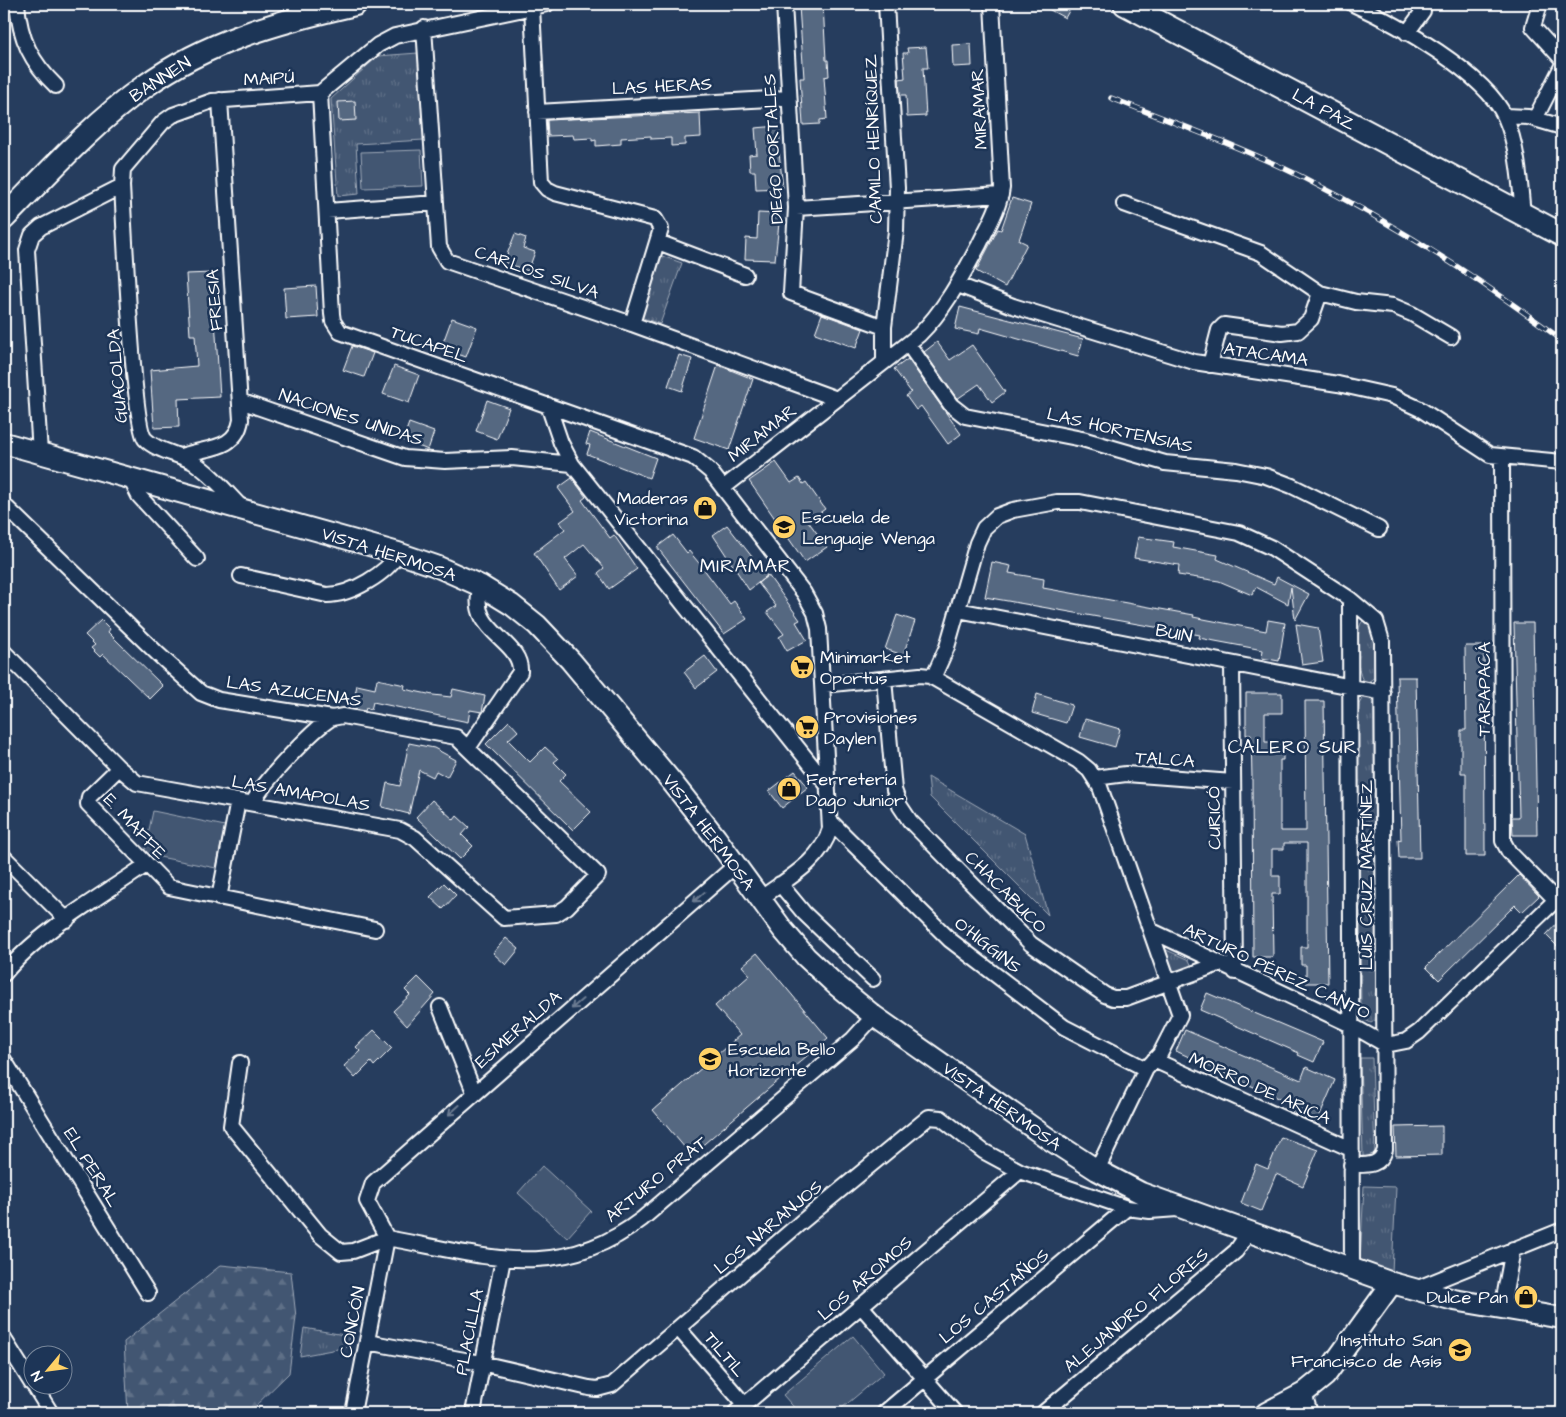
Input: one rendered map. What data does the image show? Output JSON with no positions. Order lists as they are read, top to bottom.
{
  "streets": {
    "main road": ["BANNEN", "LA PAZ", "VISTA HERMOSA"],
    "street": [
      "MAIPÚ",
      "LAS HERAS",
      "MIRAMAR",
      "CAMILO HENRÍQUEZ",
      "DIEGO PORTALES",
      "CARLOS SILVA",
      "FRESIA",
      "TUCAPEL",
      "ATACAMA",
      "GUACOLDA",
      "NACIONES UNIDAS",
      "LAS HORTENSIAS",
      "BUIN",
      "TARAPACÁ",
      "LAS AZUCENAS",
      "TALCA",
      "LAS AMAPOLAS",
      "CURICÓ",
      "E. MAFFE",
      "LUIS CRUZ MARTÍNEZ",
      "CHACABUCO",
      "O'HIGGINS",
      "ARTURO PÉREZ CANTO",
      "ESMERALDA",
      "MORRO DE ARICA",
      "EL PERAL",
      "ARTURO PRAT",
      "LOS NARANJOS",
      "LOS AROMOS",
      "LOS CASTAÑOS",
      "ALEJANDRO FLORES",
      "CONCÓN",
      "PLACILLA",
      "TILTIL"
    ]
  },
  "crossings": [
    ["MAIPÚ", "CARLOS SILVA"],
    ["MAIPÚ", "FRESIA"],
    ["MAIPÚ", "TUCAPEL"],
    ["MAIPÚ", "GUACOLDA"],
    ["LAS HERAS", "DIEGO PORTALES"],
    ["MIRAMAR", "CAMILO HENRÍQUEZ"],
    ["MIRAMAR", "CARLOS SILVA"],
    ["MIRAMAR", "TUCAPEL"],
    ["MIRAMAR", "ATACAMA"],
    ["MIRAMAR", "LAS HORTENSIAS"],
    ["MIRAMAR", "VISTA HERMOSA"],
    ["MIRAMAR", "O'HIGGINS"],
    ["MIRAMAR", "ARTURO PÉREZ CANTO"],
    ["CAMILO HENRÍQUEZ", "DIEGO PORTALES"],
    ["FRESIA", "GUACOLDA"],
    ["FRESIA", "NACIONES UNIDAS"],
    ["ATACAMA", "TARAPACÁ"],
    ["GUACOLDA", "VISTA HERMOSA"],
    ["VISTA HERMOSA", "LUIS CRUZ MARTÍNEZ"],
    ["VISTA HERMOSA", "ARTURO PÉREZ CANTO"],
    ["VISTA HERMOSA", "ESMERALDA"],
    ["VISTA HERMOSA", "ARTURO PRAT"],
    ["VISTA HERMOSA", "LOS NARANJOS"],
    ["VISTA HERMOSA", "ALEJANDRO FLORES"],
    ["BUIN", "CURICÓ"],
    ["BUIN", "LUIS CRUZ MARTÍNEZ"],
    ["LAS AZUCENAS", "LAS AMAPOLAS"],
    ["TALCA", "CURICÓ"],
    ["TALCA", "ARTURO PÉREZ CANTO"],
    ["LAS AMAPOLAS", "E. MAFFE"],
    ["CURICÓ", "ARTURO PÉREZ CANTO"],
    ["LUIS CRUZ MARTÍNEZ", "ARTURO PÉREZ CANTO"],
    ["LUIS CRUZ MARTÍNEZ", "MORRO DE ARICA"],
    ["CHACABUCO", "ARTURO PÉREZ CANTO"],
    ["O'HIGGINS", "ARTURO PÉREZ CANTO"],
    ["O'HIGGINS", "MORRO DE ARICA"],
    ["ARTURO PÉREZ CANTO", "MORRO DE ARICA"],
    ["ESMERALDA", "ARTURO PRAT"],
    ["ESMERALDA", "CONCÓN"],
    ["ARTURO PRAT", "CONCÓN"],
    ["ARTURO PRAT", "PLACILLA"],
    ["LOS NARANJOS", "LOS AROMOS"],
    ["LOS NARANJOS", "LOS CASTAÑOS"],
    ["LOS NARANJOS", "CONCÓN"],
    ["LOS NARANJOS", "PLACILLA"],
    ["LOS NARANJOS", "TILTIL"],
    ["LOS AROMOS", "TILTIL"]
  ],
  "one_way": ["ESMERALDA"],
  "districts": ["MIRAMAR", "CALERO SUR"],
  "places": {
    "shop": ["Maderas Victorina", "Ferretería Dago Junior", "Dulce Pan"],
    "school or university": ["Escuela de Lenguaje Wenga", "Escuela Bello Horizonte", "Instituto San Francisco de Asís"],
    "supermarket": ["Minimarket Oportus", "Provisiones Daylen"]
  },
  "north": "bottom left"
}
